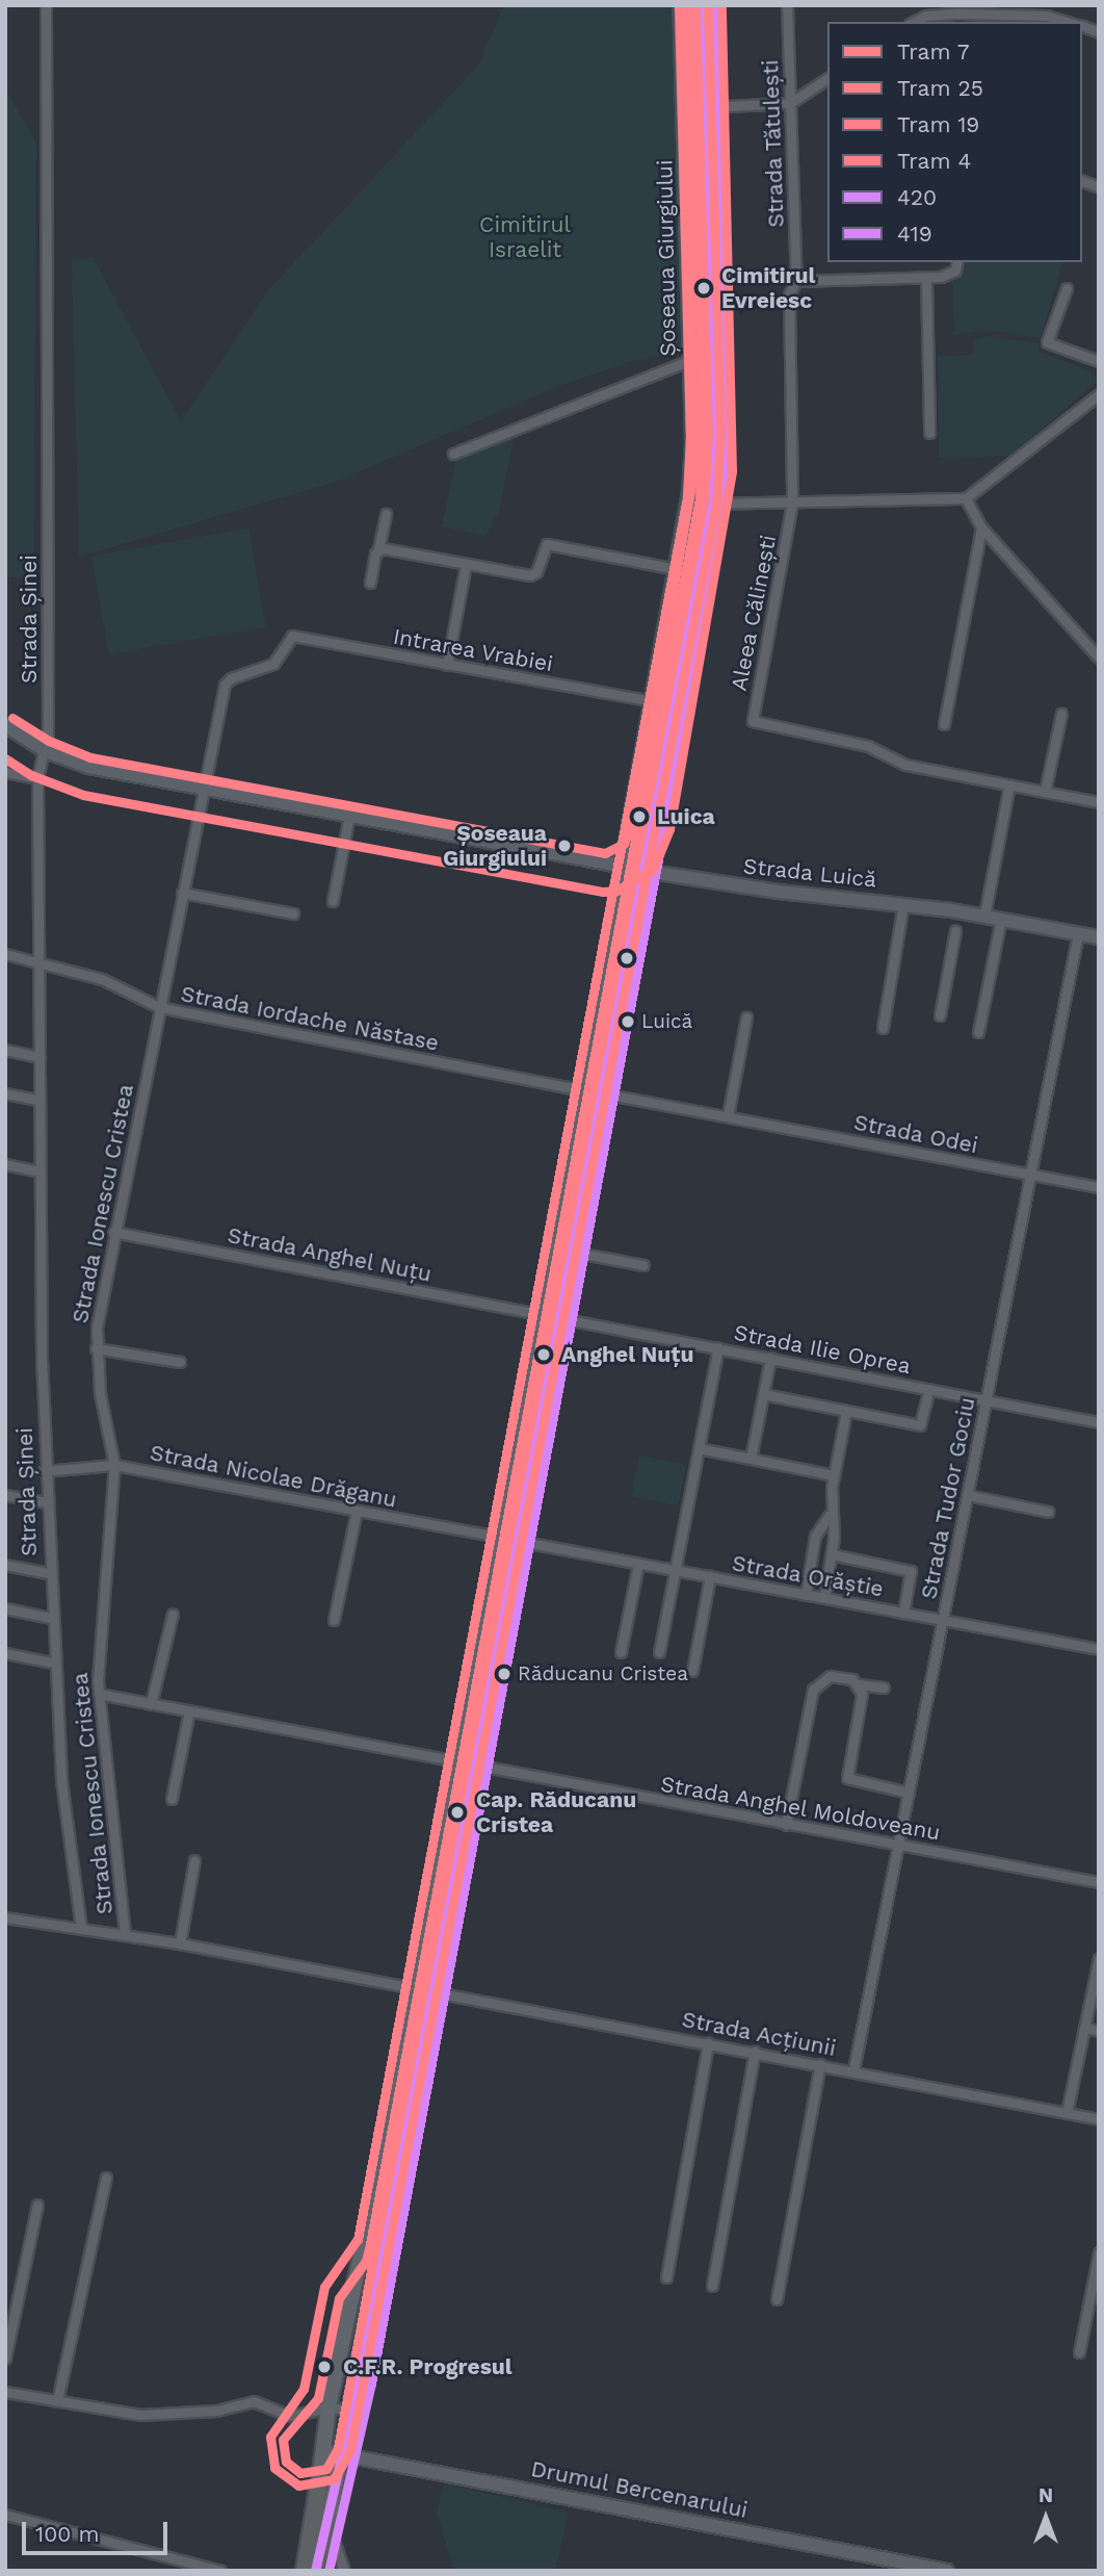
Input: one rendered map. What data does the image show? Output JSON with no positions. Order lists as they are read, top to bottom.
{
  "streets": {
    "highway": ["Șoseaua Giurgiului"],
    "main road": ["Strada Luică", "Drumul Bercenarului"],
    "street": [
      "Strada Tătulești",
      "Aleea Călinești",
      "Strada Șinei",
      "Intrarea Vrabiei",
      "Strada Iordache Năstase",
      "Strada Odei",
      "Strada Ionescu Cristea",
      "Strada Anghel Nuțu",
      "Strada Ilie Oprea",
      "Strada Nicolae Drăganu",
      "Strada Tudor Gociu",
      "Strada Orăștie",
      "Strada Anghel Moldoveanu",
      "Strada Acțiunii"
    ]
  },
  "crossings": [
    ["Strada Tătulești", "Aleea Călinești"],
    ["Șoseaua Giurgiului", "Intrarea Vrabiei"],
    ["Șoseaua Giurgiului", "Strada Luică"],
    ["Șoseaua Giurgiului", "Strada Iordache Năstase"],
    ["Șoseaua Giurgiului", "Strada Odei"],
    ["Șoseaua Giurgiului", "Strada Anghel Nuțu"],
    ["Șoseaua Giurgiului", "Strada Ilie Oprea"],
    ["Șoseaua Giurgiului", "Strada Nicolae Drăganu"],
    ["Șoseaua Giurgiului", "Strada Orăștie"],
    ["Șoseaua Giurgiului", "Strada Anghel Moldoveanu"],
    ["Șoseaua Giurgiului", "Strada Acțiunii"],
    ["Șoseaua Giurgiului", "Drumul Bercenarului"],
    ["Strada Șinei", "Strada Luică"],
    ["Strada Șinei", "Strada Iordache Năstase"],
    ["Strada Șinei", "Strada Nicolae Drăganu"],
    ["Strada Șinei", "Strada Acțiunii"],
    ["Intrarea Vrabiei", "Strada Ionescu Cristea"],
    ["Strada Luică", "Strada Ionescu Cristea"],
    ["Strada Luică", "Strada Tudor Gociu"],
    ["Strada Iordache Năstase", "Strada Ionescu Cristea"],
    ["Strada Odei", "Strada Tudor Gociu"],
    ["Strada Ionescu Cristea", "Strada Anghel Nuțu"],
    ["Strada Ionescu Cristea", "Strada Nicolae Drăganu"],
    ["Strada Ionescu Cristea", "Strada Anghel Moldoveanu"],
    ["Strada Ionescu Cristea", "Strada Acțiunii"],
    ["Strada Anghel Nuțu", "Strada Ilie Oprea"],
    ["Strada Ilie Oprea", "Strada Tudor Gociu"],
    ["Strada Tudor Gociu", "Strada Orăștie"],
    ["Strada Tudor Gociu", "Strada Anghel Moldoveanu"],
    ["Strada Tudor Gociu", "Strada Acțiunii"]
  ],
  "parks": ["Cimitirul Israelit"],
  "places": [
    "Cimitirul Evreiesc",
    "Luica",
    "Șoseaua Giurgiului",
    "Luică",
    "Anghel Nuțu",
    "Răducanu Cristea",
    "Cap. Răducanu Cristea",
    "C.F.R. Progresul"
  ],
  "lines": [
    "tram line 7",
    "tram line 25",
    "tram line 19",
    "tram line 4",
    "transit line 420",
    "transit line 419"
  ],
  "legend": [
    "Tram 7",
    "Tram 25",
    "Tram 19",
    "Tram 4",
    "420",
    "419"
  ],
  "scale_bar": "100 m",
  "north": "top"
}
